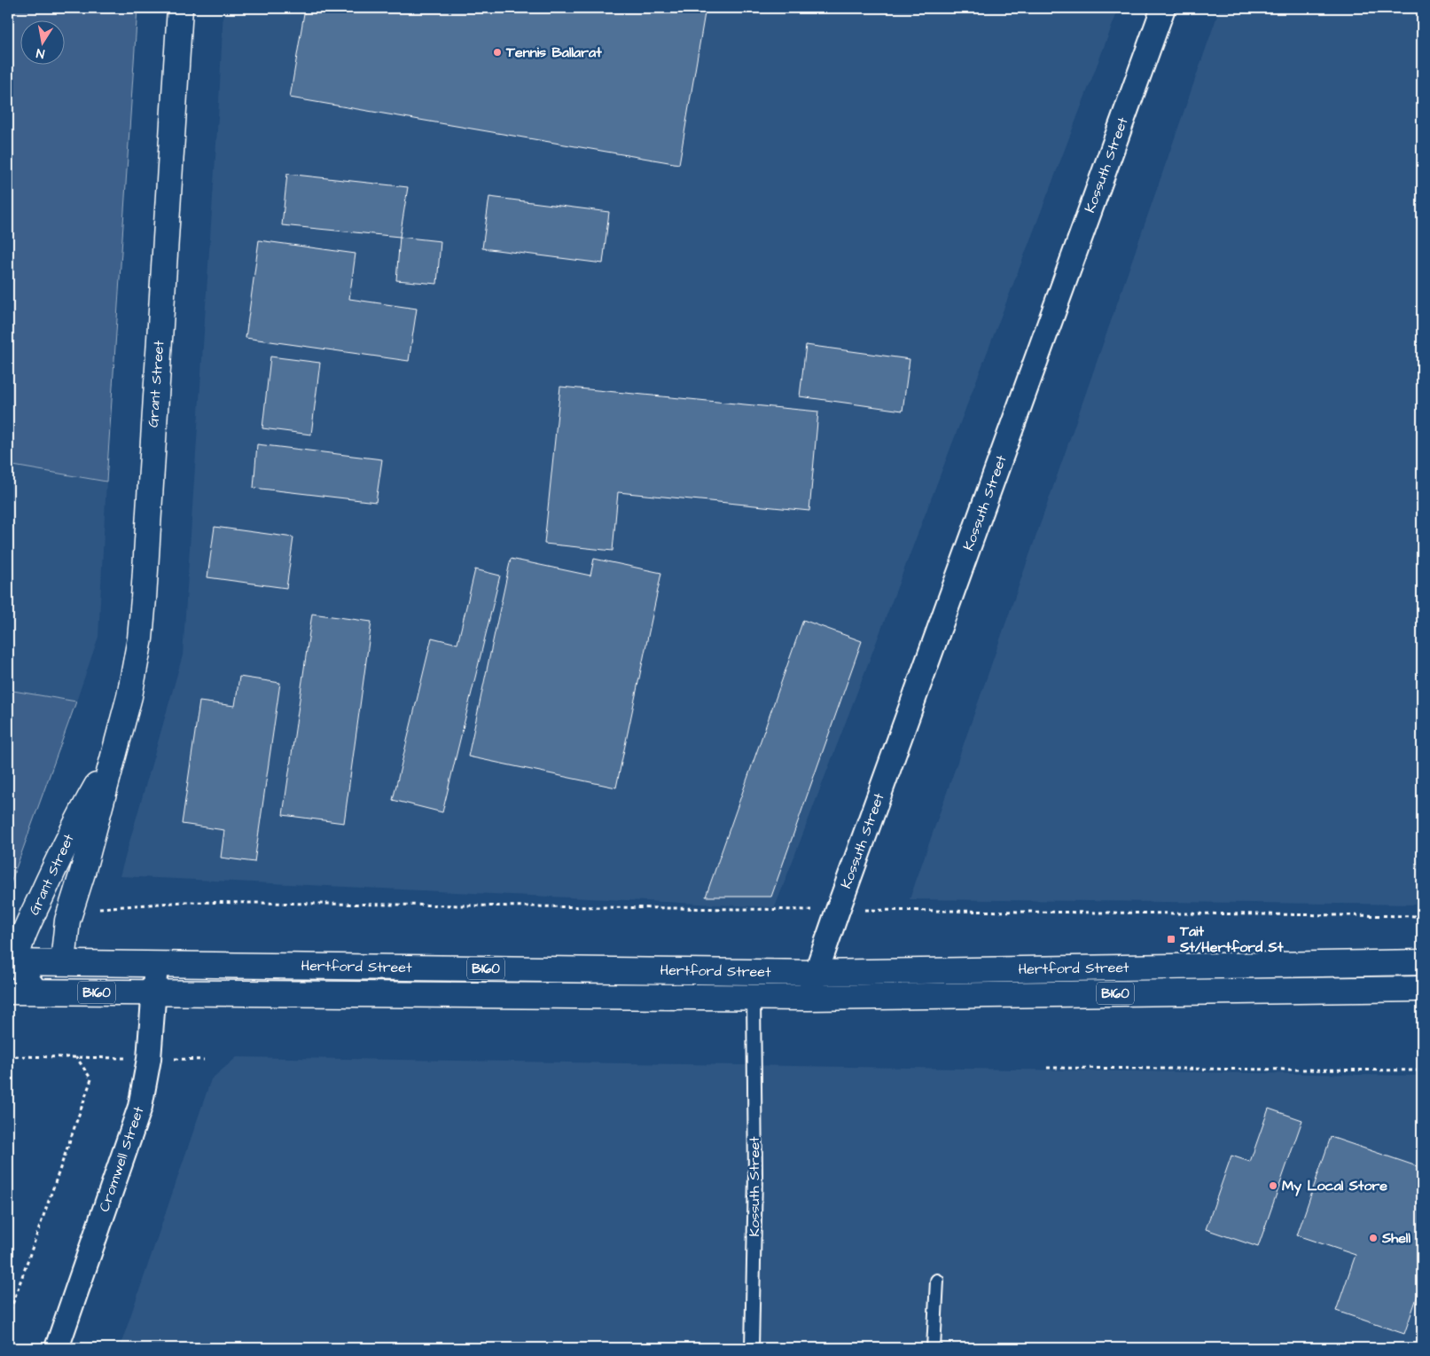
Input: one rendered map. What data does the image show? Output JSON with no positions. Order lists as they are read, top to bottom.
{
  "streets": {
    "main road": ["Grant Street", "Hertford Street", "B160"],
    "street": ["Kossuth Street", "Cromwell Street"]
  },
  "crossings": [
    ["Kossuth Street", "Hertford Street"],
    ["Grant Street", "Hertford Street"],
    ["Hertford Street", "Cromwell Street"]
  ],
  "places": {
    "other": ["Tennis Ballarat", "My Local Store", "Shell"],
    "transit": ["Tait St/Hertford St"]
  },
  "north": "bottom"
}
